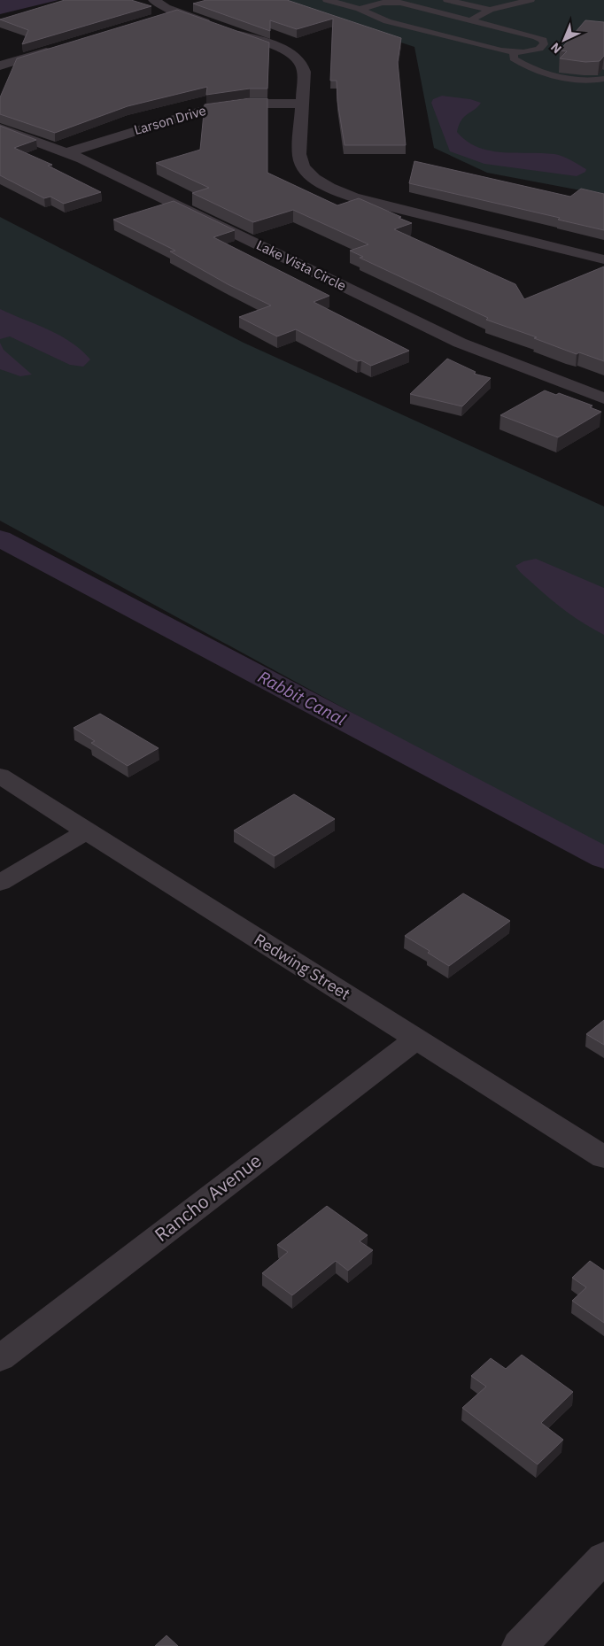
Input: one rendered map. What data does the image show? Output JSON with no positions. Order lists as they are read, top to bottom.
{
  "streets": {
    "street": [
      "Larson Drive",
      "Lake Vista Circle",
      "Redwing Street",
      "Rancho Avenue"
    ]
  },
  "crossings": [
    ["Larson Drive", "Lake Vista Circle"],
    ["Redwing Street", "Rancho Avenue"]
  ],
  "water": ["Rabbit Canal"],
  "north": "bottom left"
}
